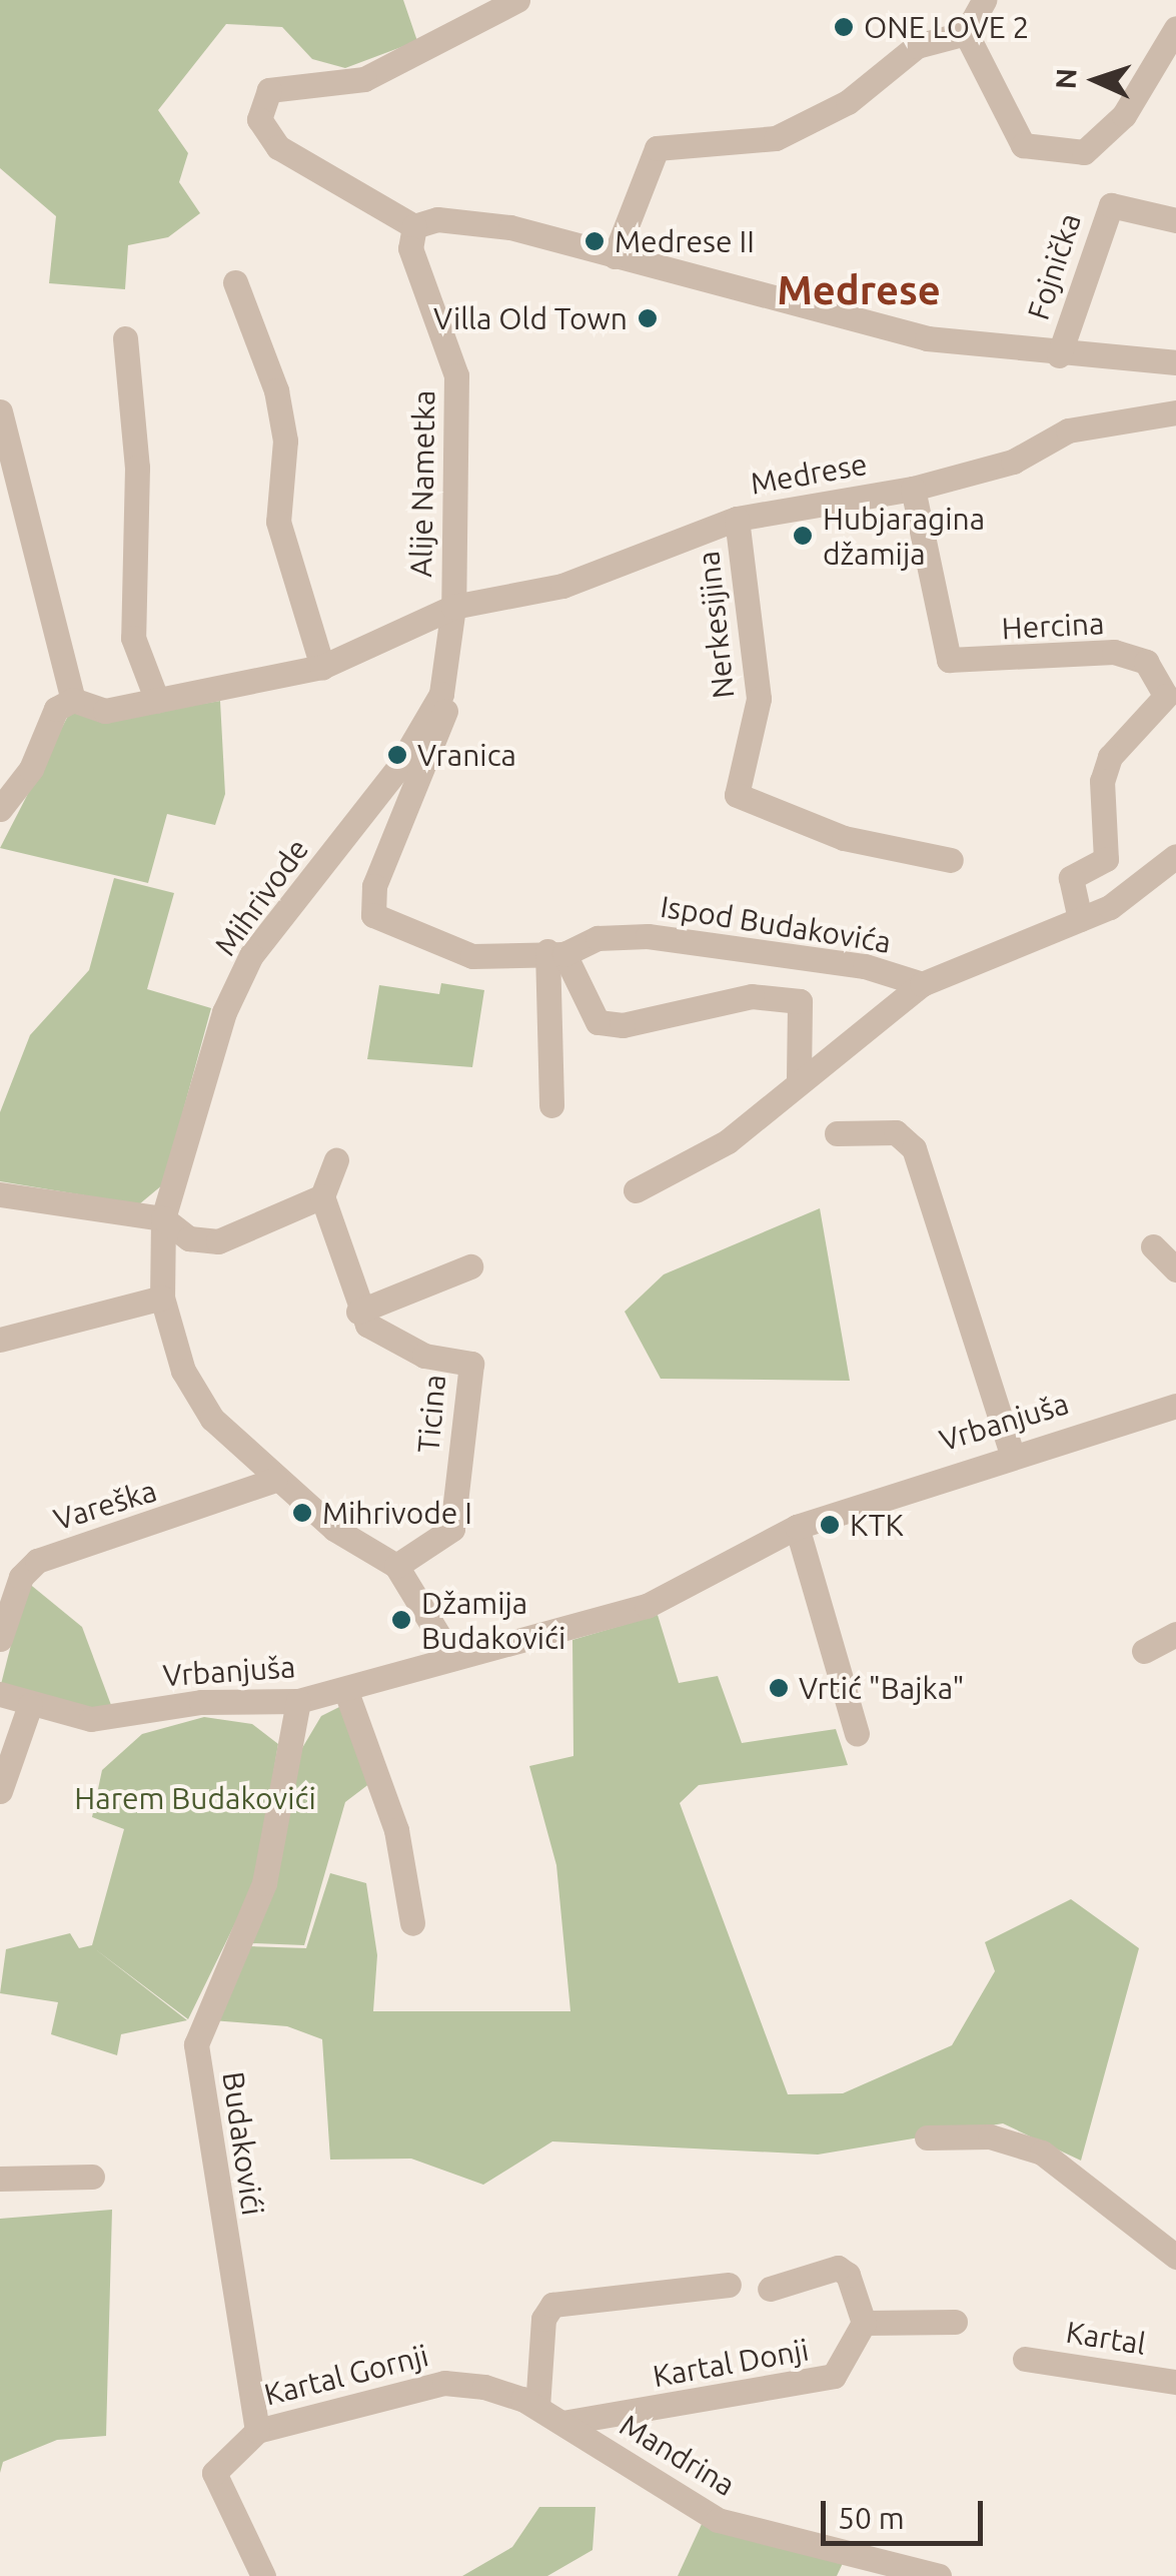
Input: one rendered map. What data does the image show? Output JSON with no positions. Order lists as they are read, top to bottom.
{
  "streets": {
    "street": [
      "Fojnička",
      "Medrese",
      "Alije Nametka",
      "Nerkesijina",
      "Hercina",
      "Mihrivode",
      "Ispod Budakovića",
      "Ticina",
      "Vrbanjuša",
      "Vareška",
      "Budakovići",
      "Kartal",
      "Kartal Donji",
      "Kartal Gornji",
      "Mandrina"
    ]
  },
  "crossings": [
    ["Medrese", "Alije Nametka"],
    ["Medrese", "Nerkesijina"],
    ["Medrese", "Hercina"],
    ["Medrese", "Mihrivode"],
    ["Alije Nametka", "Mihrivode"],
    ["Hercina", "Ispod Budakovića"],
    ["Mihrivode", "Ispod Budakovića"],
    ["Mihrivode", "Ticina"],
    ["Mihrivode", "Vrbanjuša"],
    ["Mihrivode", "Vareška"],
    ["Vrbanjuša", "Budakovići"],
    ["Budakovići", "Kartal Gornji"],
    ["Kartal Donji", "Kartal Gornji"],
    ["Kartal Donji", "Mandrina"],
    ["Kartal Gornji", "Mandrina"]
  ],
  "districts": ["Medrese"],
  "parks": ["Harem Budakovići"],
  "places": [
    "ONE LOVE 2",
    "Medrese II",
    "Villa Old Town",
    "Hubjaragina džamija",
    "Vranica",
    "Mihrivode I",
    "KTK",
    "Džamija Budakovići",
    "Vrtić \"Bajka\""
  ],
  "scale_bar": "50 m",
  "north": "left"
}
